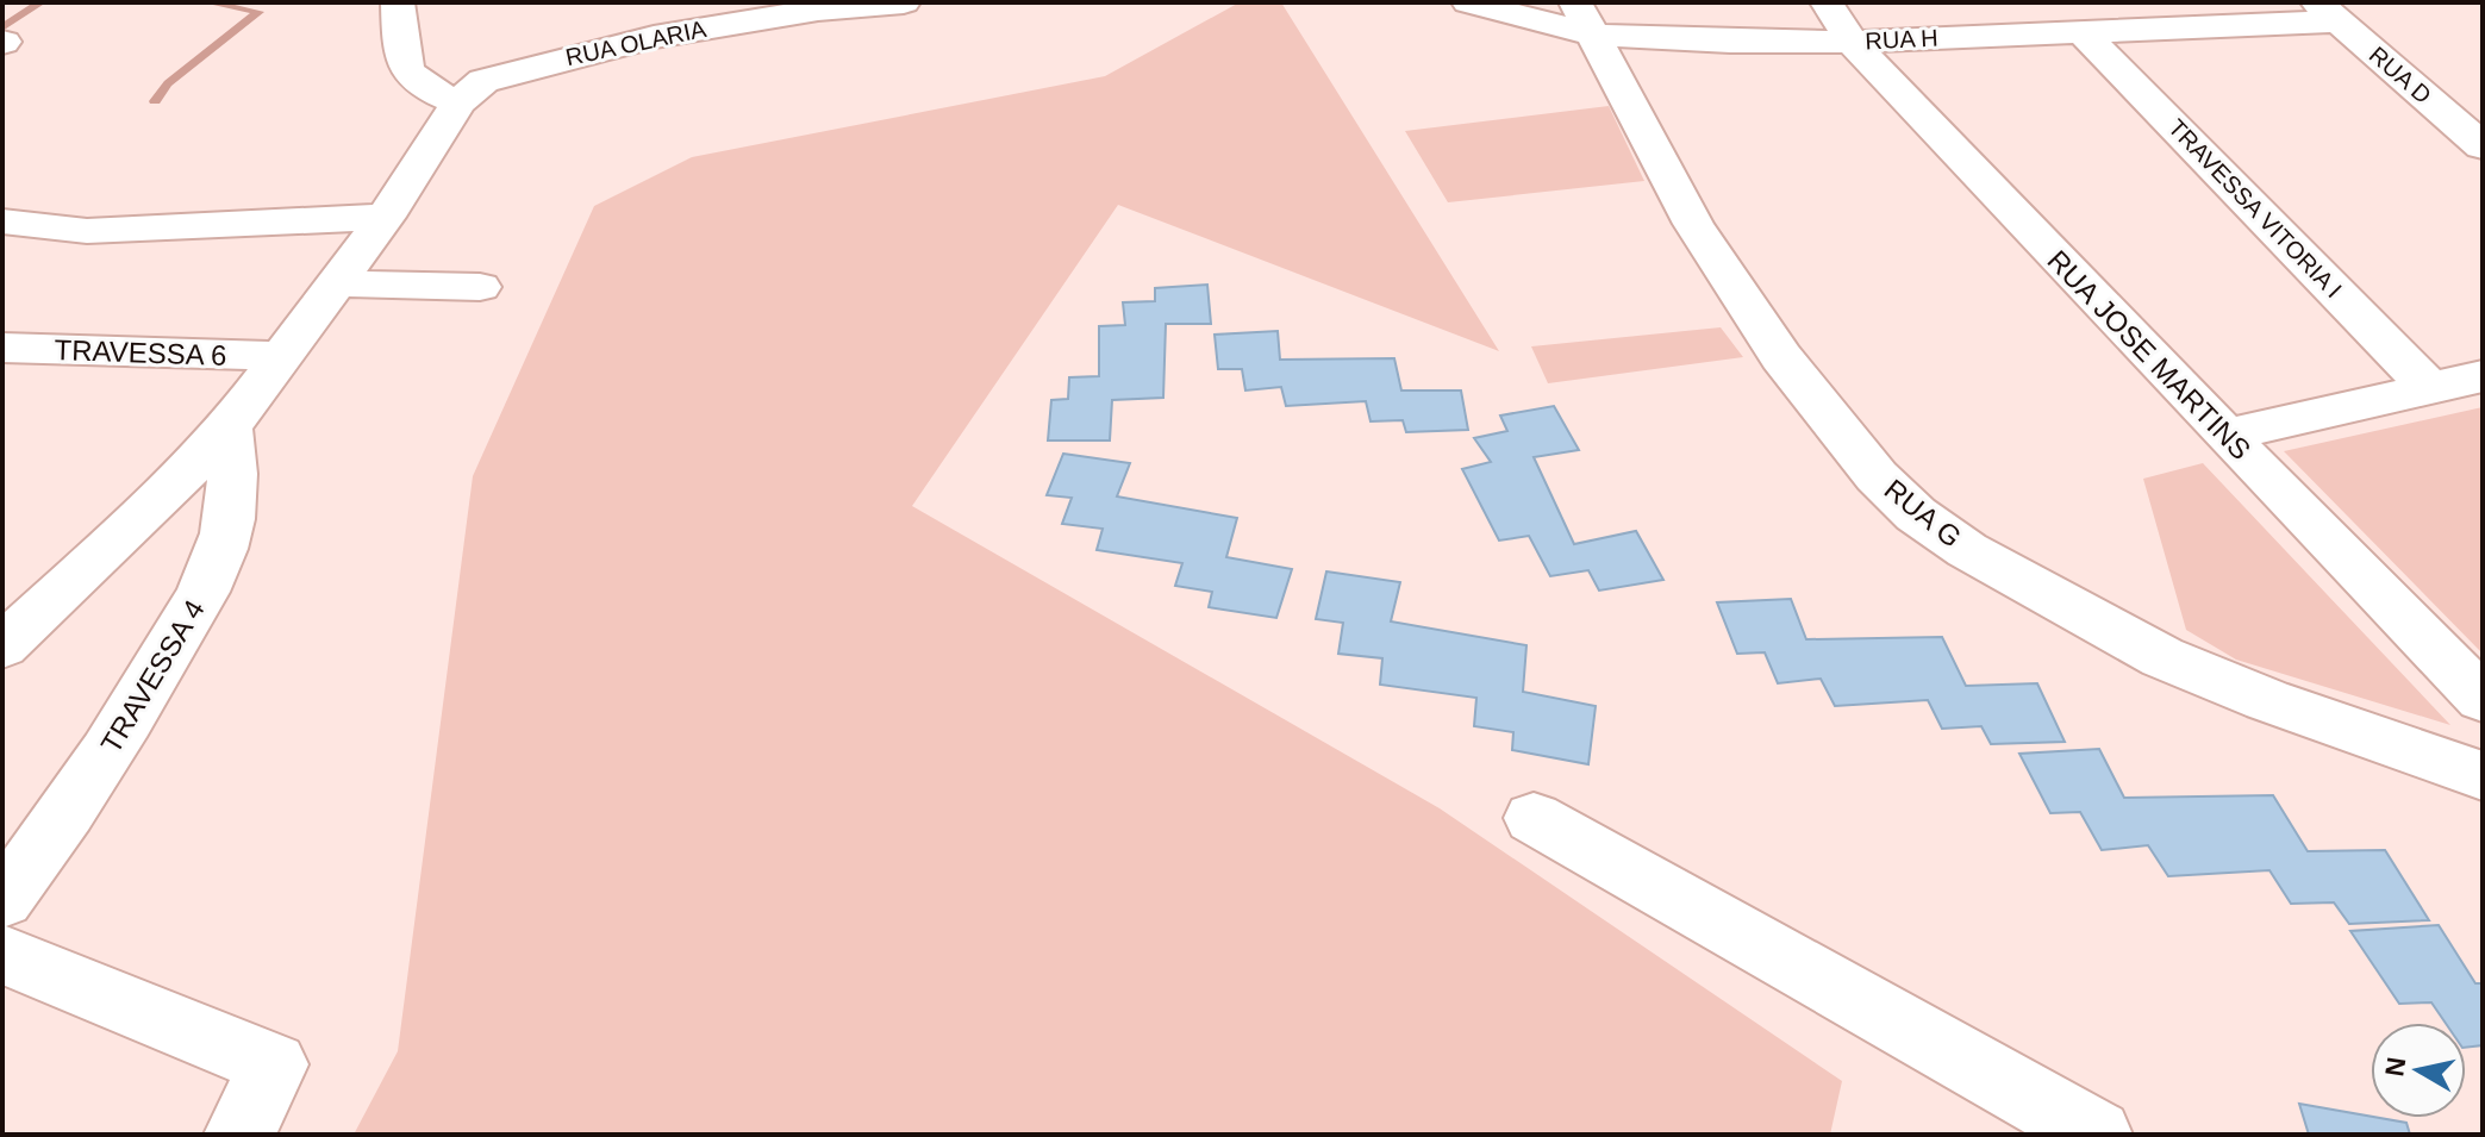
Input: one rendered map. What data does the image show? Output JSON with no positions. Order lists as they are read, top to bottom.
{
  "streets": {
    "street": [
      "RUA H",
      "RUA OLARIA",
      "RUA D",
      "TRAVESSA VITORIA I",
      "TRAVESSA 6",
      "RUA JOSE MARTINS",
      "RUA G",
      "TRAVESSA 4"
    ]
  },
  "crossings": [
    ["RUA H", "RUA D"],
    ["RUA H", "TRAVESSA VITORIA I"],
    ["RUA H", "RUA JOSE MARTINS"],
    ["RUA H", "RUA G"]
  ],
  "north": "left"
}
